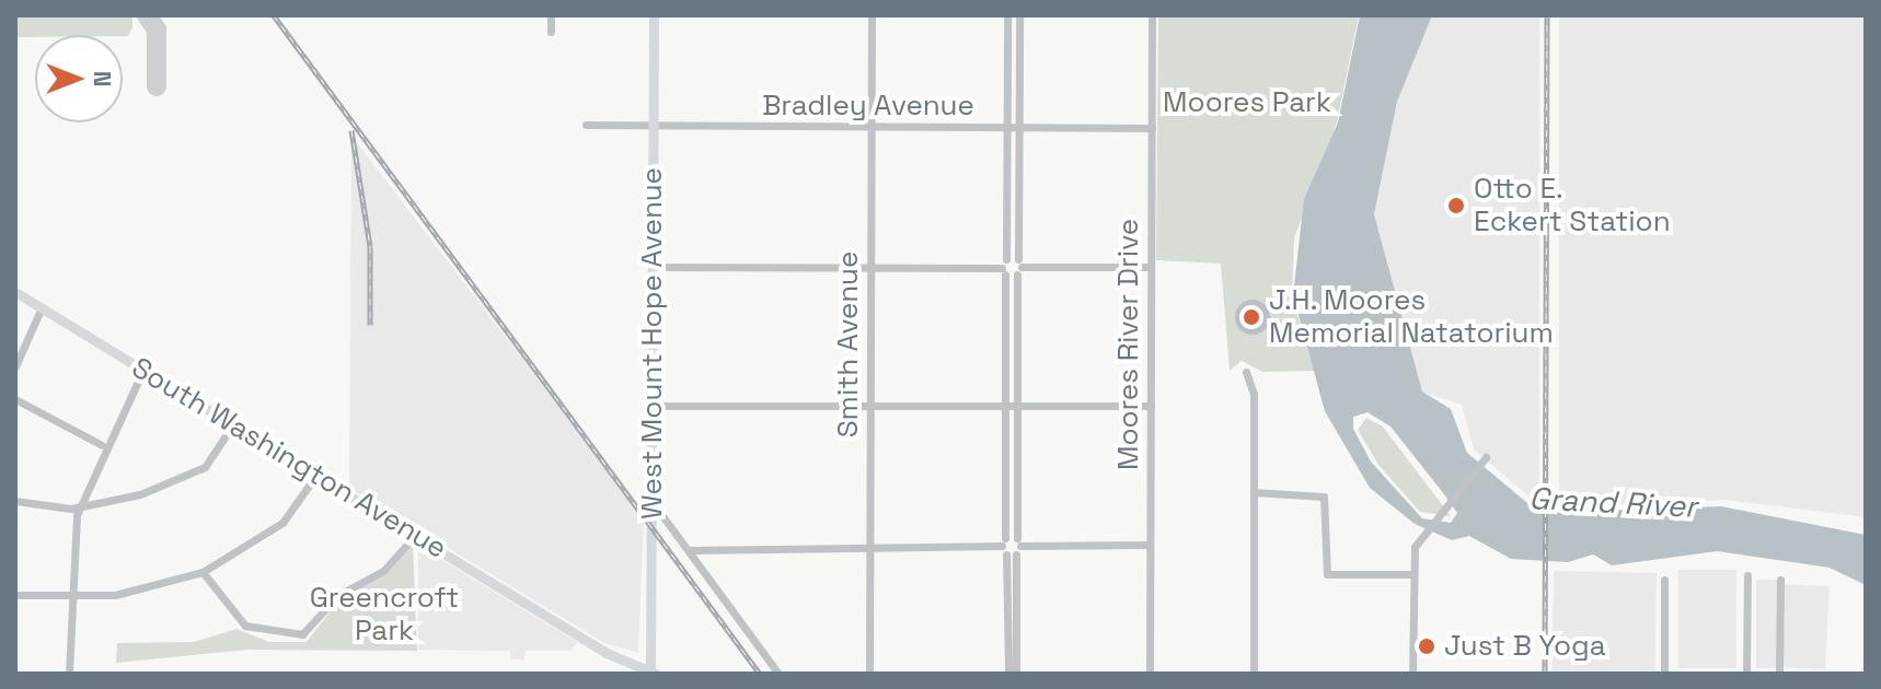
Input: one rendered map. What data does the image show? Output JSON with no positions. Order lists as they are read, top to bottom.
{
  "streets": {
    "street": [
      "Bradley Avenue",
      "West Mount Hope Avenue",
      "Smith Avenue",
      "Moores River Drive",
      "South Washington Avenue"
    ]
  },
  "crossings": [
    ["Bradley Avenue", "West Mount Hope Avenue"],
    ["Bradley Avenue", "Smith Avenue"],
    ["Bradley Avenue", "Moores River Drive"],
    ["West Mount Hope Avenue", "South Washington Avenue"]
  ],
  "water": ["Grand River"],
  "parks": ["Moores Park", "Greencroft Park"],
  "places": ["Otto E. Eckert Station", "J.H. Moores Memorial Natatorium", "Just B Yoga"],
  "north": "right"
}
